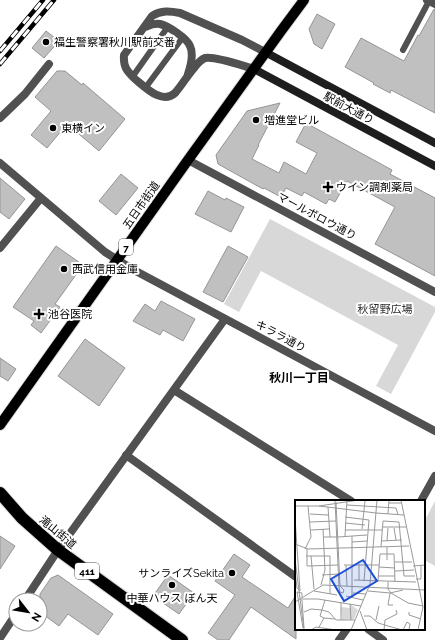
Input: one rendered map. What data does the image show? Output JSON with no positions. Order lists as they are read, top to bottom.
{
  "streets": {
    "highway": ["滝山街道", "411"],
    "main road": ["五日市街道", "7"],
    "street": ["駅前大通り", "マールボロウ通り", "キララ通り"]
  },
  "crossings": [
    ["駅前大通り", "五日市街道"],
    ["五日市街道", "マールボロウ通り"],
    ["五日市街道", "キララ通り"]
  ],
  "districts": ["秋川一丁目"],
  "parks": ["秋留野広場"],
  "places": {
    "other": [
      "福生警察署秋川駅前交番",
      "増進堂ビル",
      "東横イン",
      "西武信用金庫",
      "サンライズSekita",
      "中華ハウス ぼん天"
    ],
    "health": ["ウイン調剤薬局", "池谷医院"]
  },
  "north": "bottom right"
}
